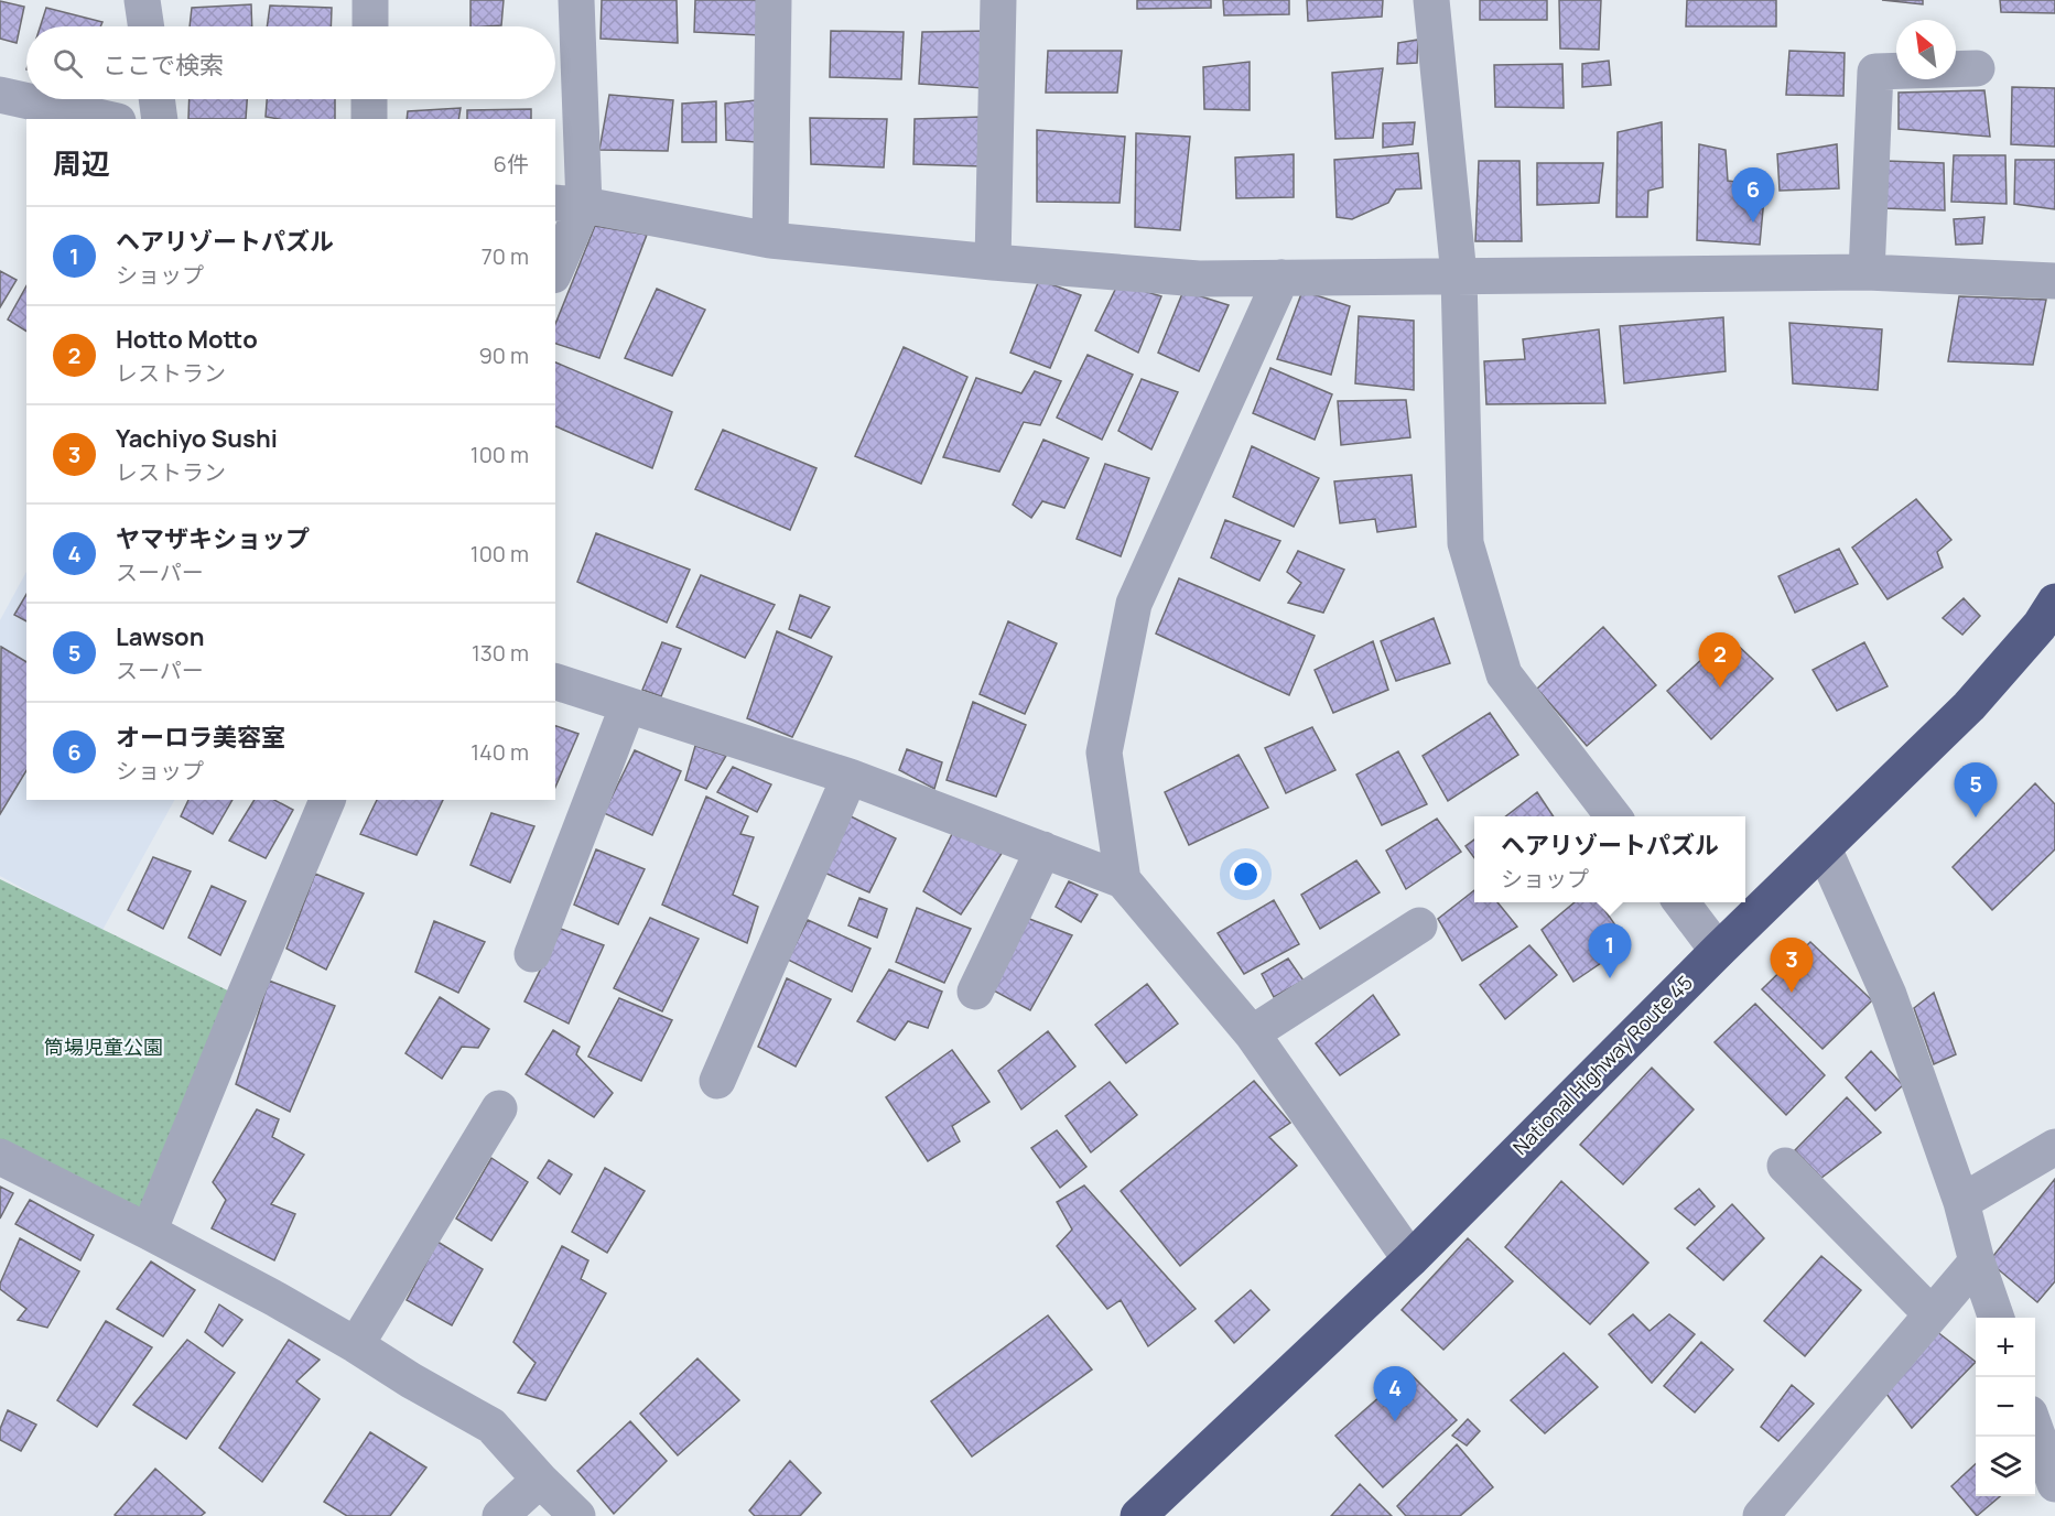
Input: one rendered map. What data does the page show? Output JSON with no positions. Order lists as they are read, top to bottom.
{
  "streets": {
    "highway": ["National Highway Route 45"]
  },
  "parks": ["筒場児童公園"],
  "north": "top left",
  "page": {
    "search": "ここで検索",
    "heading": ["周辺", "6件"],
    "pins": [
      "6",
      "2",
      "5",
      "1",
      "3",
      "4"
    ],
    "list": [
      {
        "mark": "1",
        "name": "ヘアリゾートパズル",
        "note": "ショップ",
        "value": "70 m"
      },
      {
        "mark": "2",
        "name": "Hotto Motto",
        "note": "レストラン",
        "value": "90 m"
      },
      {
        "mark": "3",
        "name": "Yachiyo Sushi",
        "note": "レストラン",
        "value": "100 m"
      },
      {
        "mark": "4",
        "name": "ヤマザキショップ",
        "note": "スーパー",
        "value": "100 m"
      },
      {
        "mark": "5",
        "name": "Lawson",
        "note": "スーパー",
        "value": "130 m"
      },
      {
        "mark": "6",
        "name": "オーロラ美容室",
        "note": "ショップ",
        "value": "140 m"
      }
    ],
    "popup": ["ヘアリゾートパズル", "ショップ"],
    "map_buttons": ["+", "−"]
  }
}
